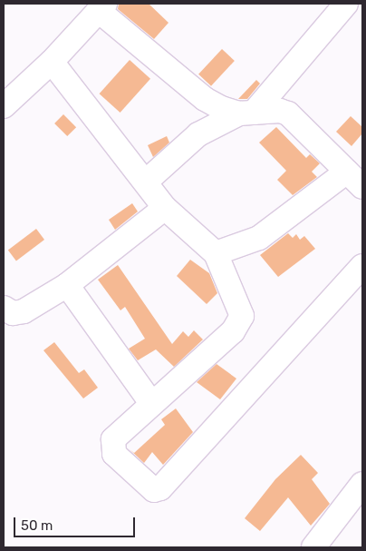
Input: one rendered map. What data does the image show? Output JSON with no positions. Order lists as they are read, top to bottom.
{
  "scale_bar": "50 m"
}
